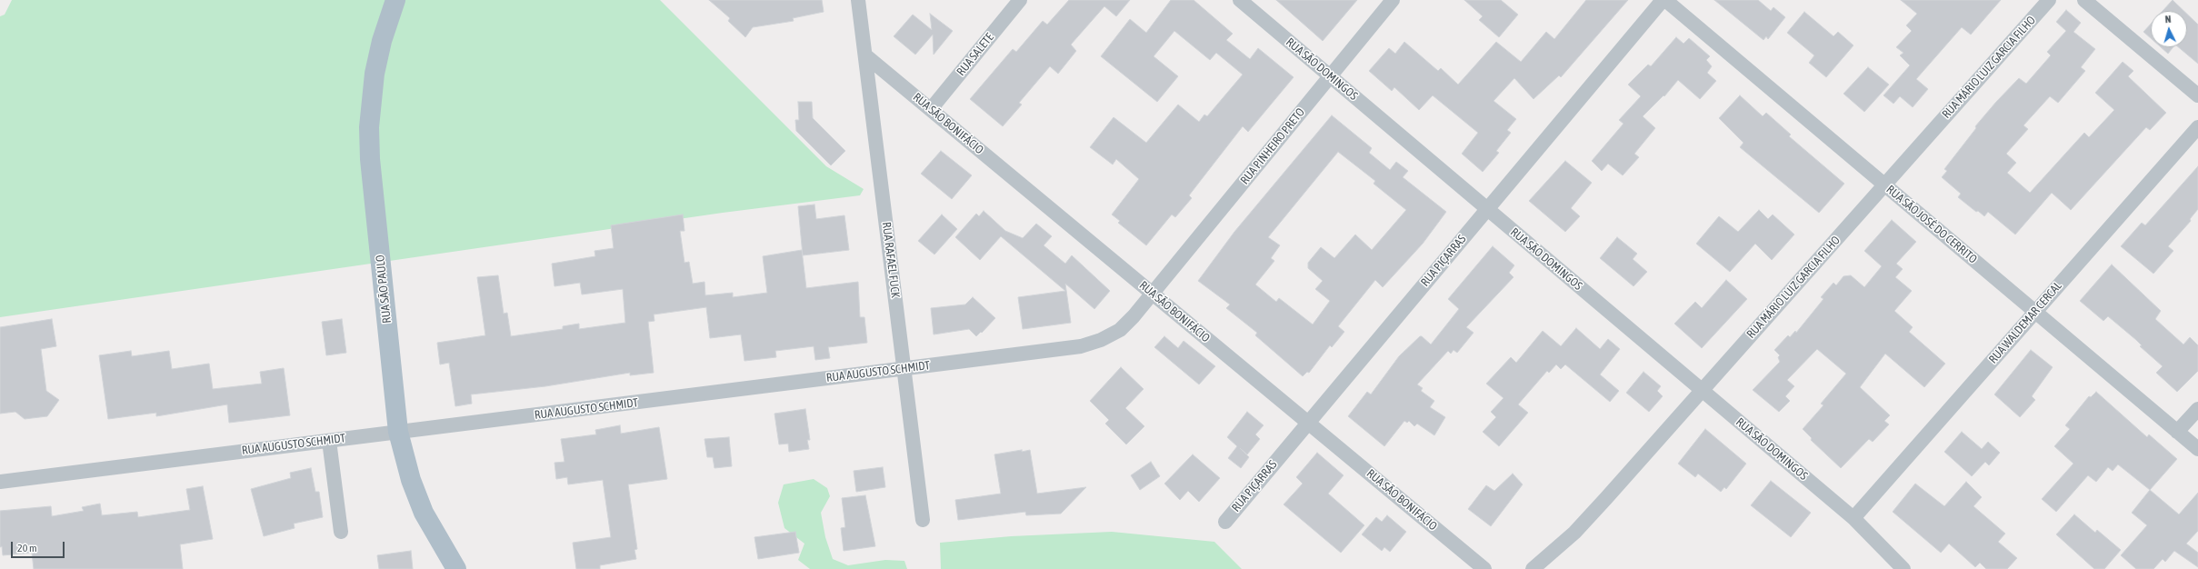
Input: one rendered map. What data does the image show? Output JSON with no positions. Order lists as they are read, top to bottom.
{
  "streets": {
    "main road": ["RUA SÃO PAULO"],
    "street": [
      "RUA SALETE",
      "RUA MÁRIO LUIZ GARCIA FILHO",
      "RUA SÃO DOMINGOS",
      "RUA SÃO BONIFÁCIO",
      "RUA PINHEIRO PRETO",
      "RUA SÃO JOSÉ DO CERRITO",
      "RUA RAFAEL FUCK",
      "RUA PIÇARRAS",
      "RUA WALDEMAR CERCAL",
      "RUA AUGUSTO SCHMIDT"
    ]
  },
  "crossings": [
    ["RUA SALETE", "RUA SÃO BONIFÁCIO"],
    ["RUA MÁRIO LUIZ GARCIA FILHO", "RUA SÃO DOMINGOS"],
    ["RUA MÁRIO LUIZ GARCIA FILHO", "RUA SÃO JOSÉ DO CERRITO"],
    ["RUA SÃO DOMINGOS", "RUA PINHEIRO PRETO"],
    ["RUA SÃO DOMINGOS", "RUA PIÇARRAS"],
    ["RUA SÃO DOMINGOS", "RUA WALDEMAR CERCAL"],
    ["RUA SÃO BONIFÁCIO", "RUA PINHEIRO PRETO"],
    ["RUA SÃO BONIFÁCIO", "RUA RAFAEL FUCK"],
    ["RUA SÃO BONIFÁCIO", "RUA PIÇARRAS"],
    ["RUA SÃO BONIFÁCIO", "RUA AUGUSTO SCHMIDT"],
    ["RUA PINHEIRO PRETO", "RUA AUGUSTO SCHMIDT"],
    ["RUA SÃO JOSÉ DO CERRITO", "RUA WALDEMAR CERCAL"],
    ["RUA RAFAEL FUCK", "RUA AUGUSTO SCHMIDT"],
    ["RUA SÃO PAULO", "RUA AUGUSTO SCHMIDT"]
  ],
  "scale_bar": "20 m",
  "north": "top"
}
